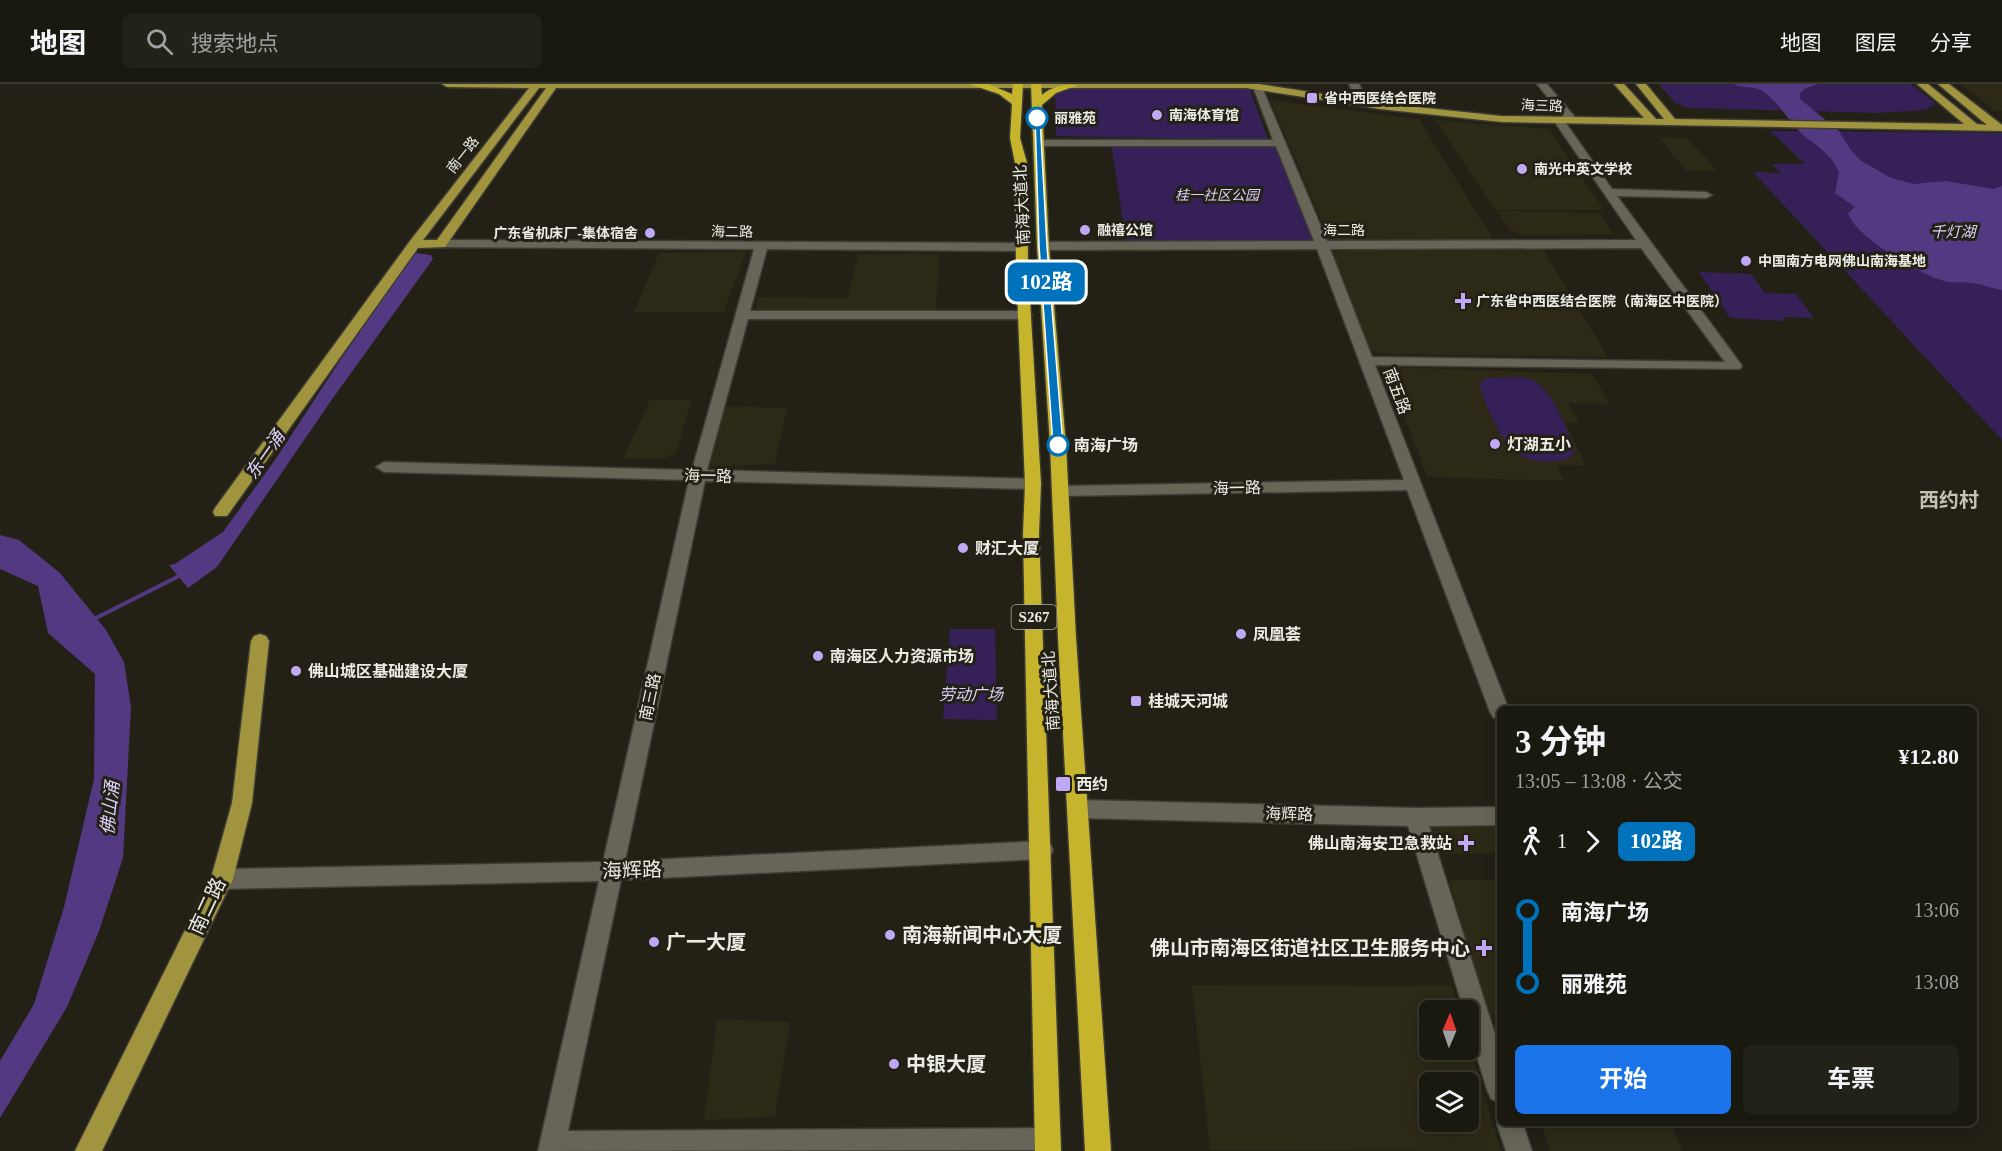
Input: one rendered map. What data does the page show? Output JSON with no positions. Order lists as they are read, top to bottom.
{
  "streets": {
    "highway": ["南海大道北", "S267"],
    "main road": ["海三路", "南一路", "南二路"],
    "street": [
      "海二路",
      "南五路",
      "海一路",
      "南三路",
      "海辉路"
    ]
  },
  "crossings": [
    ["海三路", "南海大道北"],
    ["海三路", "南五路"],
    ["南一路", "海二路"],
    ["南海大道北", "海二路"],
    ["南海大道北", "海一路"],
    ["南海大道北", "海辉路"],
    ["海二路", "南五路"],
    ["海二路", "南三路"],
    ["南五路", "海一路"],
    ["海一路", "南三路"],
    ["南三路", "海辉路"],
    ["海辉路", "南二路"]
  ],
  "districts": ["西约村"],
  "water": ["千灯湖", "东一涌", "佛山涌"],
  "parks": ["桂一社区公园", "劳动广场"],
  "places": {
    "transit": ["省中西医结合医院", "桂城天河城", "西约"],
    "other": [
      "南海体育馆",
      "丽雅苑",
      "南光中英文学校",
      "融禧公馆",
      "广东省机床厂-集体宿舍",
      "中国南方电网佛山南海基地",
      "灯湖五小",
      "南海广场",
      "财汇大厦",
      "凤凰荟",
      "南海区人力资源市场",
      "佛山城区基础建设大厦",
      "南海新闻中心大厦",
      "广一大厦",
      "中银大厦"
    ],
    "health": ["广东省中西医结合医院（南海区中医院）", "佛山南海安卫急救站", "佛山市南海区街道社区卫生服务中心"]
  },
  "lines": ["bus line 102路"],
  "north": "top",
  "page": {
    "header": "地图",
    "search": "搜索地点",
    "nav": ["地图", "图层", "分享"],
    "on_map": "102路",
    "heading": ["3 分钟", "13:05 – 13:08 · 公交", "¥12.80"],
    "legs": ["1", "102路"],
    "list": [
      {
        "name": "南海广场",
        "value": "13:06"
      },
      {
        "name": "丽雅苑",
        "value": "13:08"
      }
    ],
    "buttons": ["开始", "车票"]
  }
}
